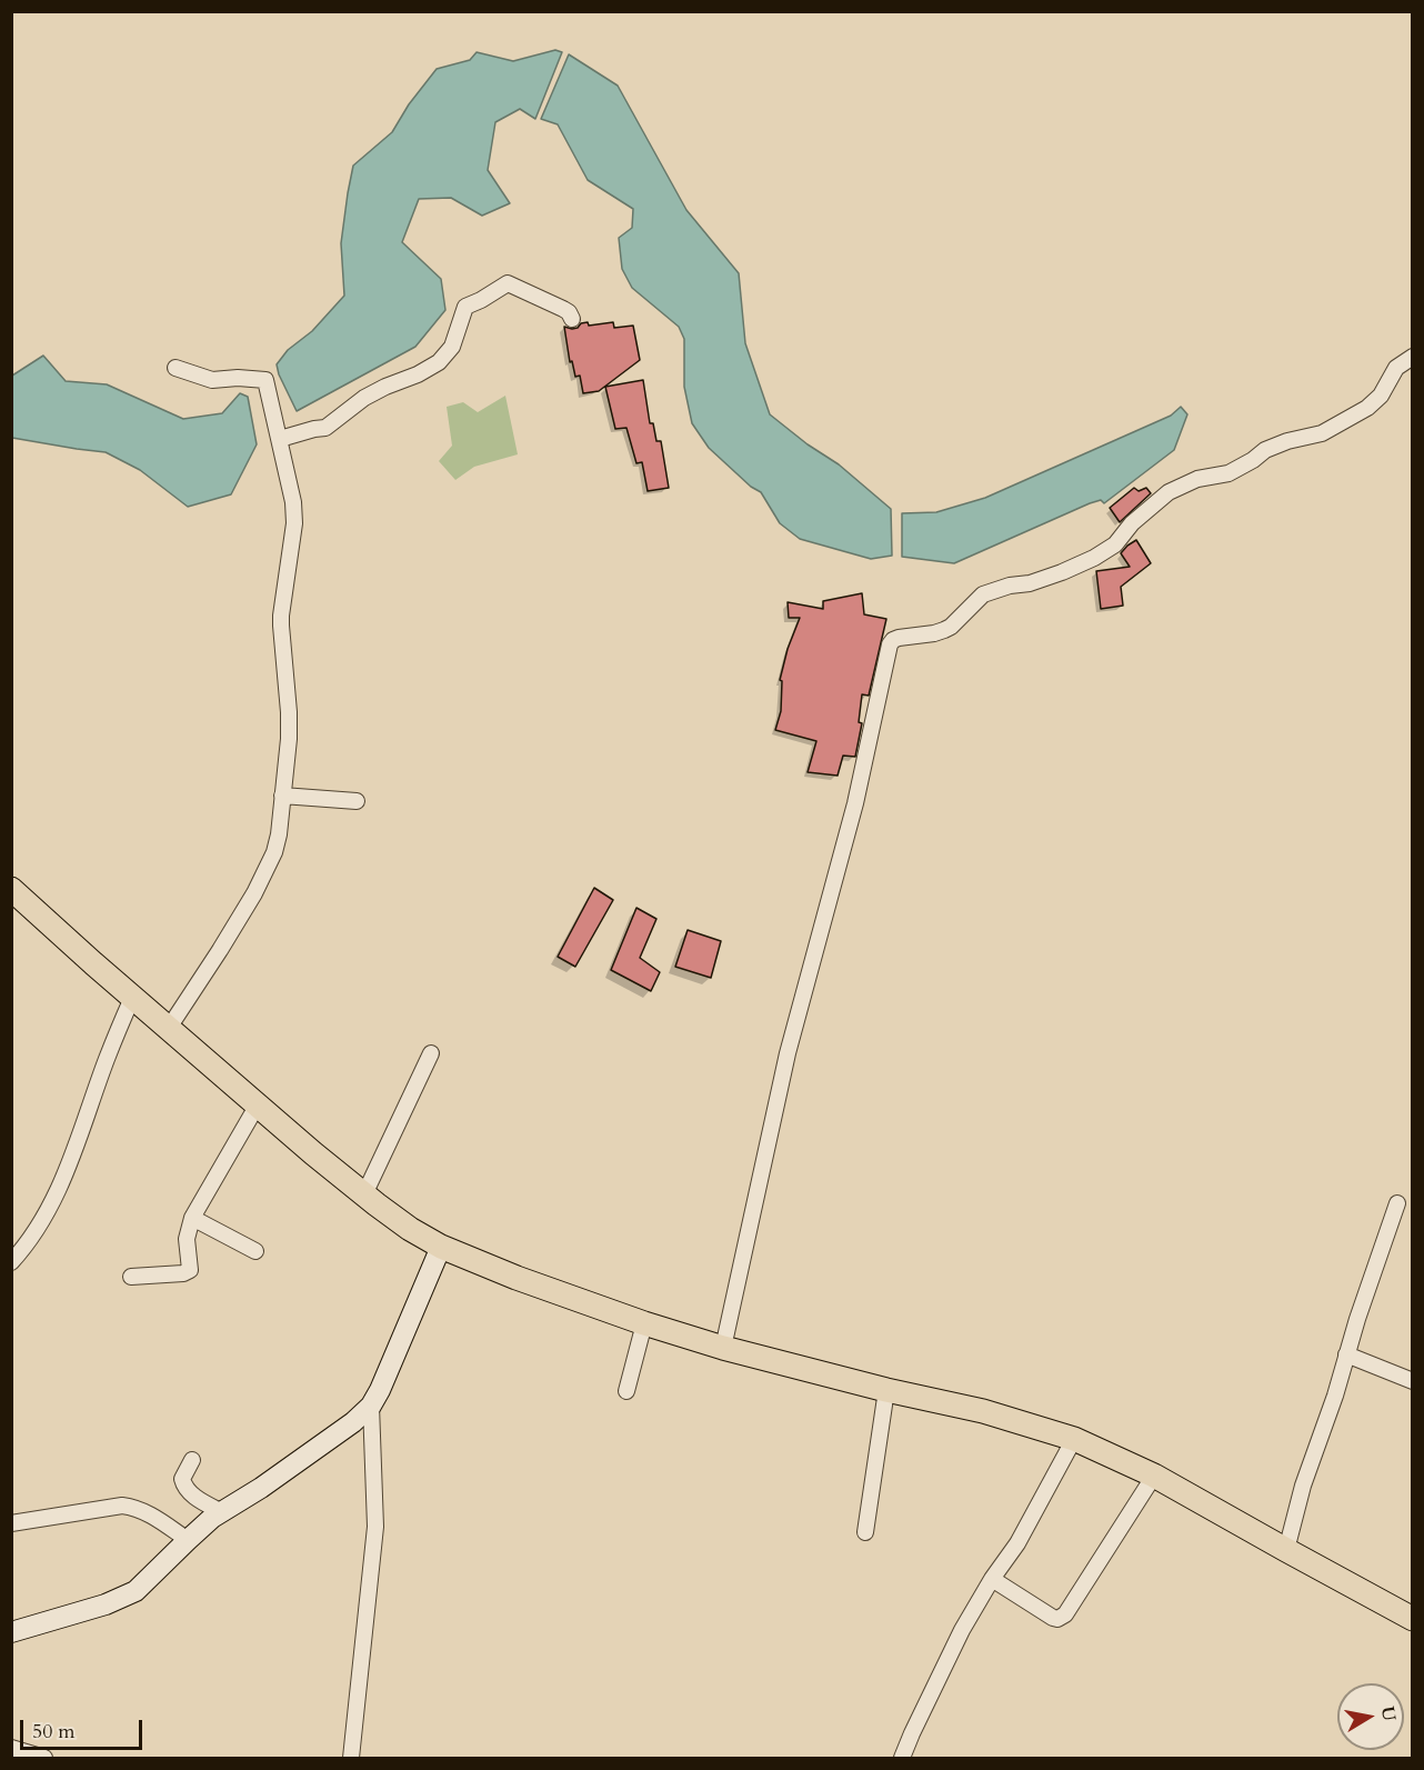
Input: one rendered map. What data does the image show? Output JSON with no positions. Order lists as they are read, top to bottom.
{
  "scale_bar": "50 m",
  "north": "right"
}
